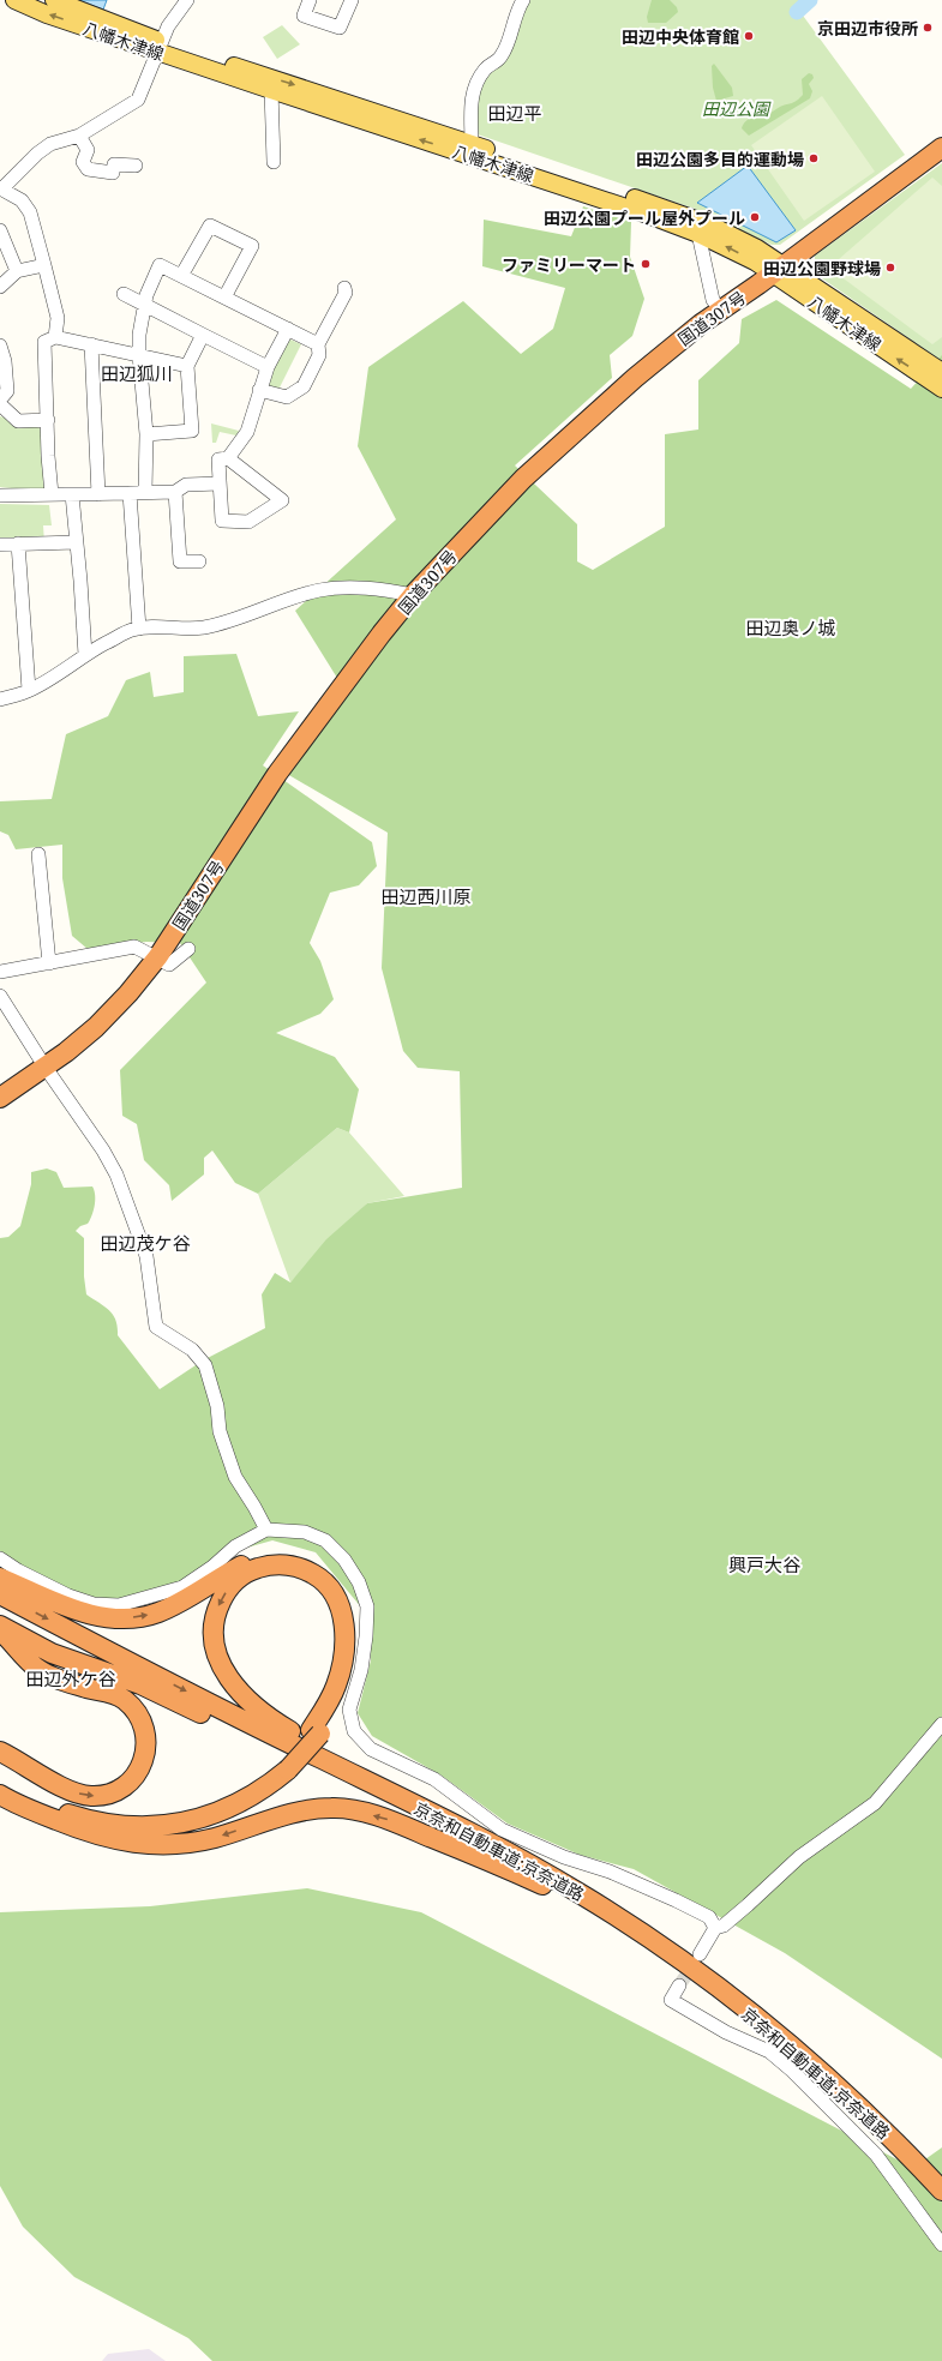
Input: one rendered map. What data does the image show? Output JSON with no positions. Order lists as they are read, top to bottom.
{
  "streets": {
    "highway": ["国道307号", "京奈和自動車道;京奈道路"],
    "main road": ["八幡木津線"]
  },
  "crossings": [
    ["八幡木津線", "国道307号"]
  ],
  "districts": [
    "田辺平",
    "田辺狐川",
    "田辺奥ノ城",
    "田辺西川原",
    "田辺茂ケ谷",
    "興戸大谷",
    "田辺外ケ谷"
  ],
  "parks": ["田辺公園"],
  "places": [
    "京田辺市役所",
    "田辺中央体育館",
    "田辺公園多目的運動場",
    "田辺公園プール屋外プール",
    "ファミリーマート",
    "田辺公園野球場"
  ]
}
